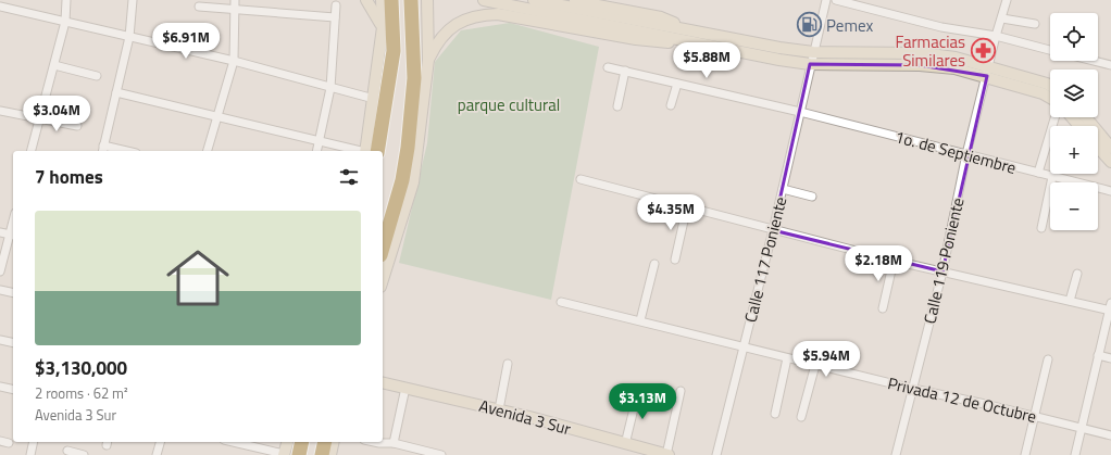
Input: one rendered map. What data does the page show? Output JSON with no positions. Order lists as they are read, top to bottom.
{
  "streets": {
    "main road": ["Avenida 3 Sur"],
    "street": [
      "1o. de Septiembre",
      "Calle 117 Poniente",
      "Calle 119 Poniente",
      "Privada 12 de Octubre"
    ]
  },
  "crossings": [
    ["1o. de Septiembre", "Calle 117 Poniente"],
    ["1o. de Septiembre", "Calle 119 Poniente"],
    ["Calle 117 Poniente", "Privada 12 de Octubre"],
    ["Calle 119 Poniente", "Privada 12 de Octubre"]
  ],
  "parks": ["parque cultural"],
  "places": {
    "fuel station": ["Pemex"],
    "pharmacy": ["Farmacias Similares"]
  },
  "page": {
    "map_buttons": ["+", "−"],
    "price": [
      "$6.91M",
      "$5.88M",
      "$3.04M",
      "$4.35M",
      "$2.18M",
      "$5.94M",
      "$3.13M"
    ],
    "heading": "7 homes",
    "list": [
      {
        "name": "$3,130,000",
        "note": "2 rooms · 62 m² · Avenida 3 Sur"
      }
    ]
  }
}
